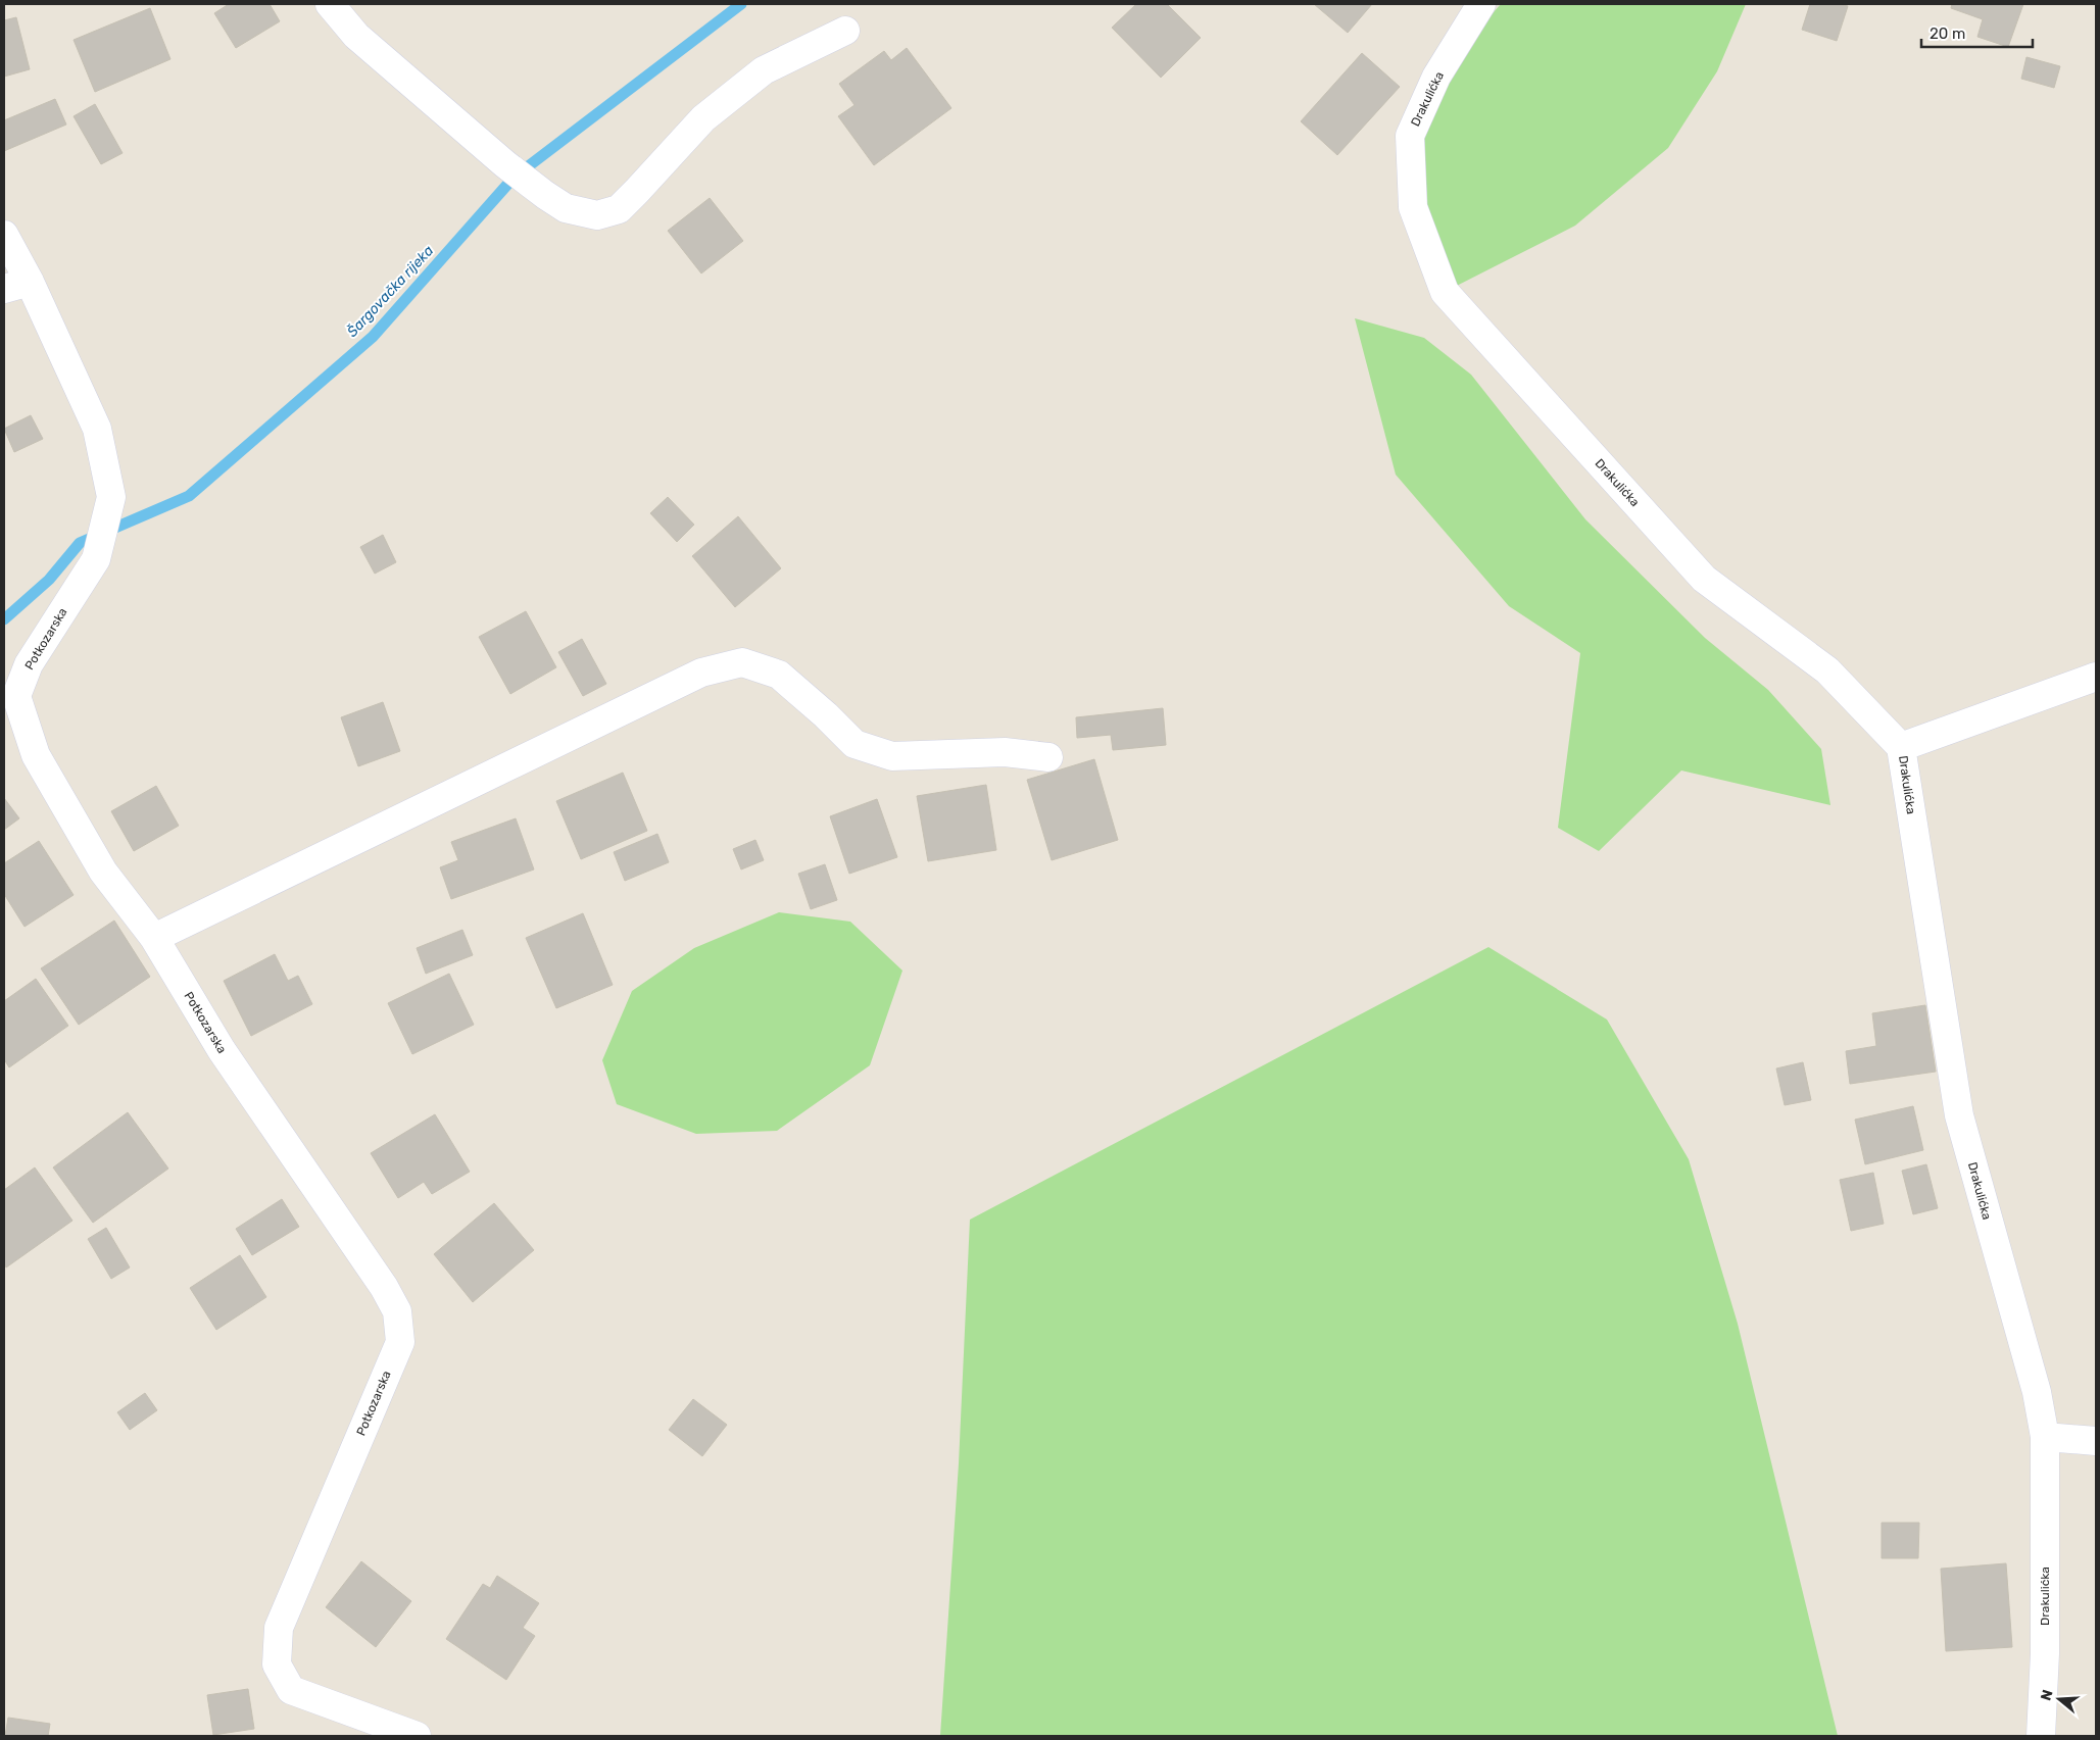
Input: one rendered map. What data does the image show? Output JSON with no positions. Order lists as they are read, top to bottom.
{
  "streets": {
    "street": ["Drakulićka", "Potkozarska"]
  },
  "water": ["Šargovačka rijeka"],
  "scale_bar": "20 m",
  "north": "left"
}
